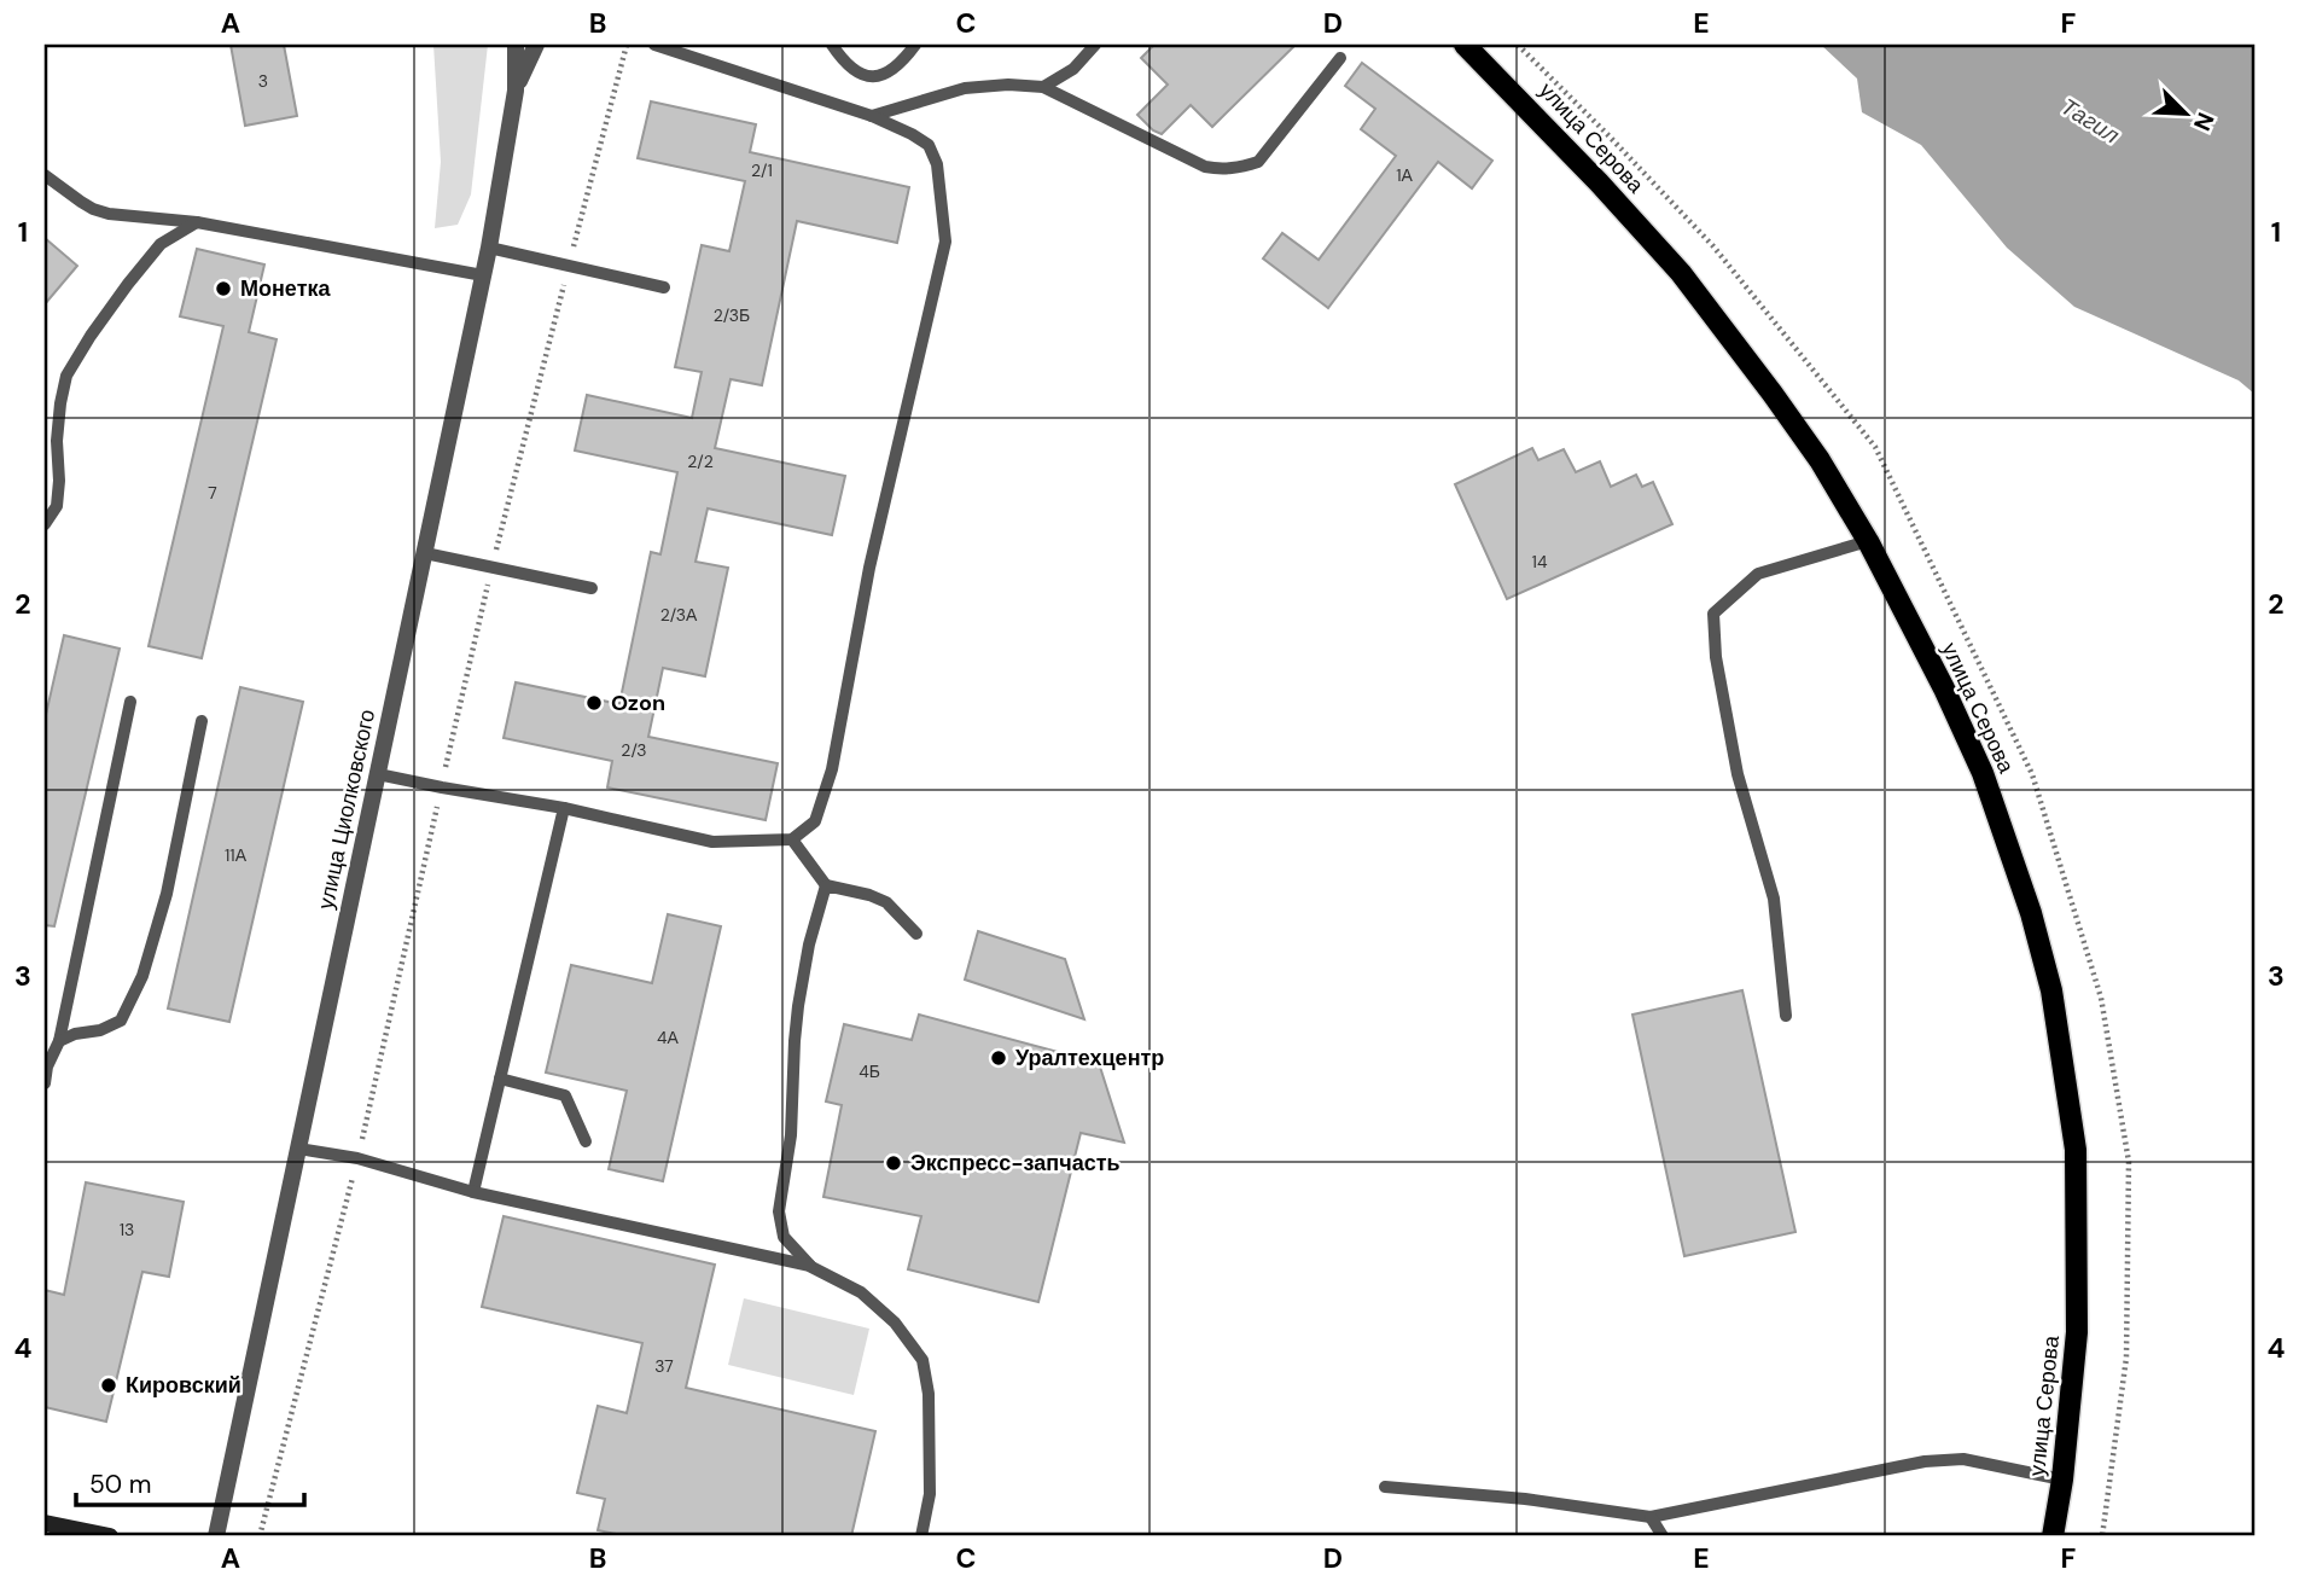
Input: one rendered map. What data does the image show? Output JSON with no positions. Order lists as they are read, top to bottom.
{
  "streets": {
    "main road": ["улица Серова"],
    "street": ["улица Циолковского"]
  },
  "water": ["Тагил"],
  "places": [
    "Монетка",
    "Ozon",
    "Уралтехцентр",
    "Экспресс-запчасть",
    "Кировский"
  ],
  "house_numbers": [
    "3",
    "2/1",
    "1А",
    "2/3Б",
    "2/2",
    "7",
    "14",
    "2/3А",
    "2/3",
    "11А",
    "4А",
    "4Б",
    "13",
    "37"
  ],
  "scale_bar": "50 m",
  "north": "bottom right",
  "grid": {
    "columns": [
      "A",
      "B",
      "C",
      "D",
      "E",
      "F"
    ],
    "rows": [
      "1",
      "2",
      "3",
      "4"
    ]
  }
}
